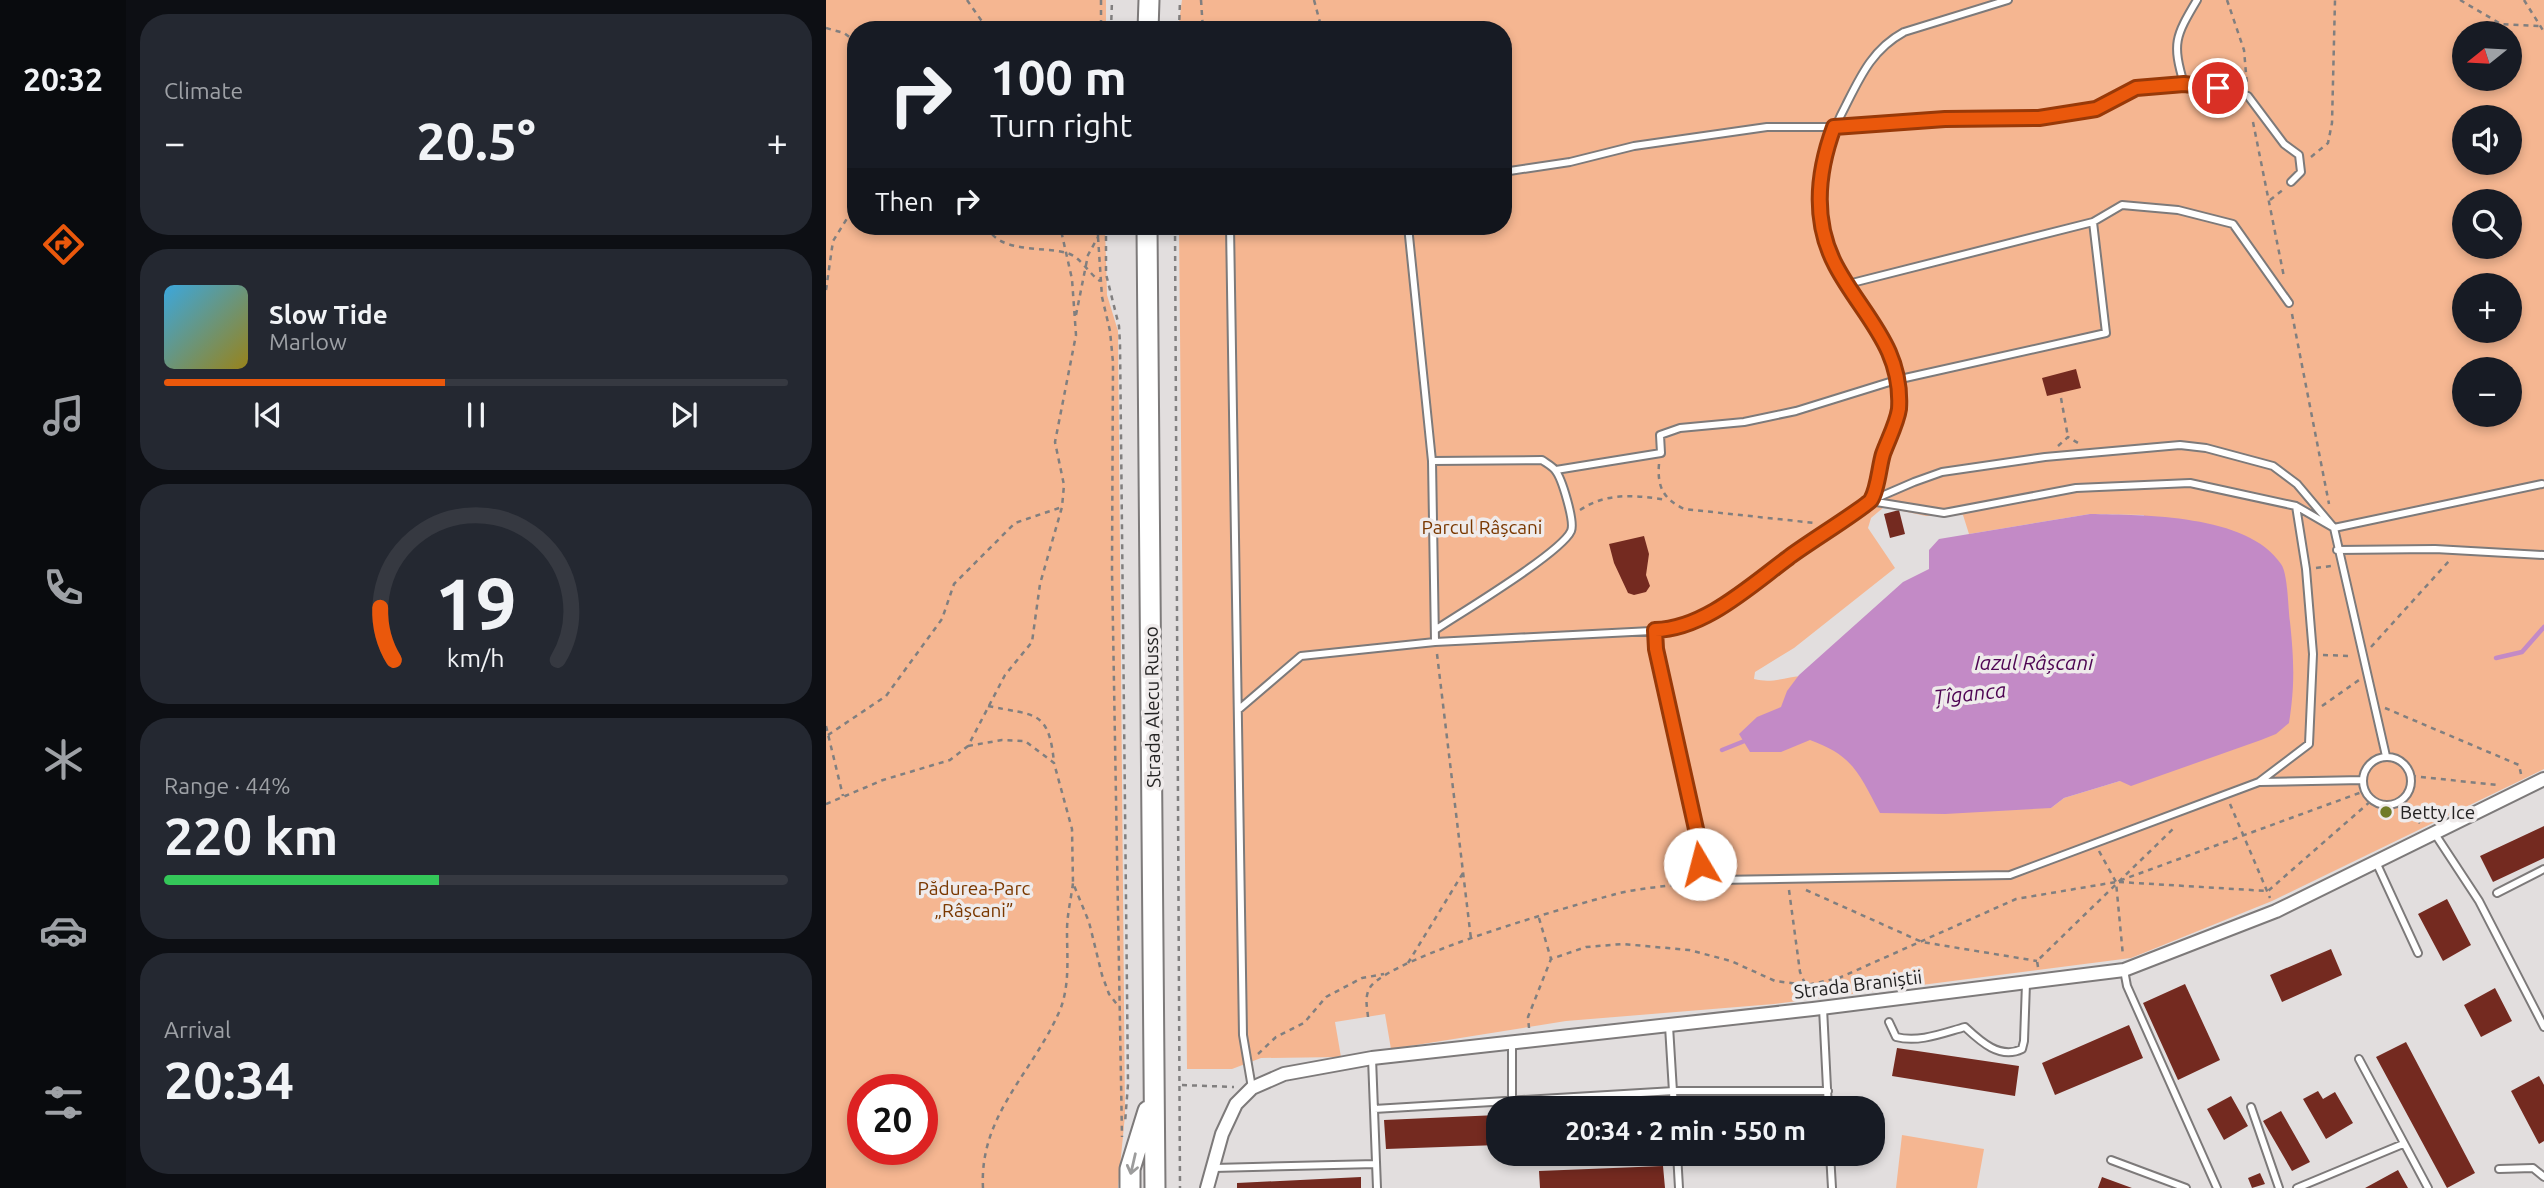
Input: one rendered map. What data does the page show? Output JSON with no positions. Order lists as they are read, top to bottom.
{
  "streets": {
    "main road": ["Strada Alecu Russo"],
    "street": ["Strada Braniștii"]
  },
  "water": ["Iazul Râșcani", "Țîganca"],
  "parks": ["Parcul Râșcani", "Pădurea-Parc „Râșcani”"],
  "places": ["Betty Ice"],
  "north": "left",
  "page": {
    "tabs": "20:32",
    "tile": [
      "Climate",
      ["Range · 44%", "220 km"],
      ["Arrival", "20:34"]
    ],
    "map_buttons": ["+", "−"],
    "turn": ["100 m", "Turn right"],
    "heat": ["−", "20.5°", "+"],
    "then": "Then",
    "song": ["Slow Tide", "Marlow"],
    "limit": "20",
    "trip": "20:34 · 2 min · 550 m",
    "gauge": ["19", "km/h"]
  }
}
